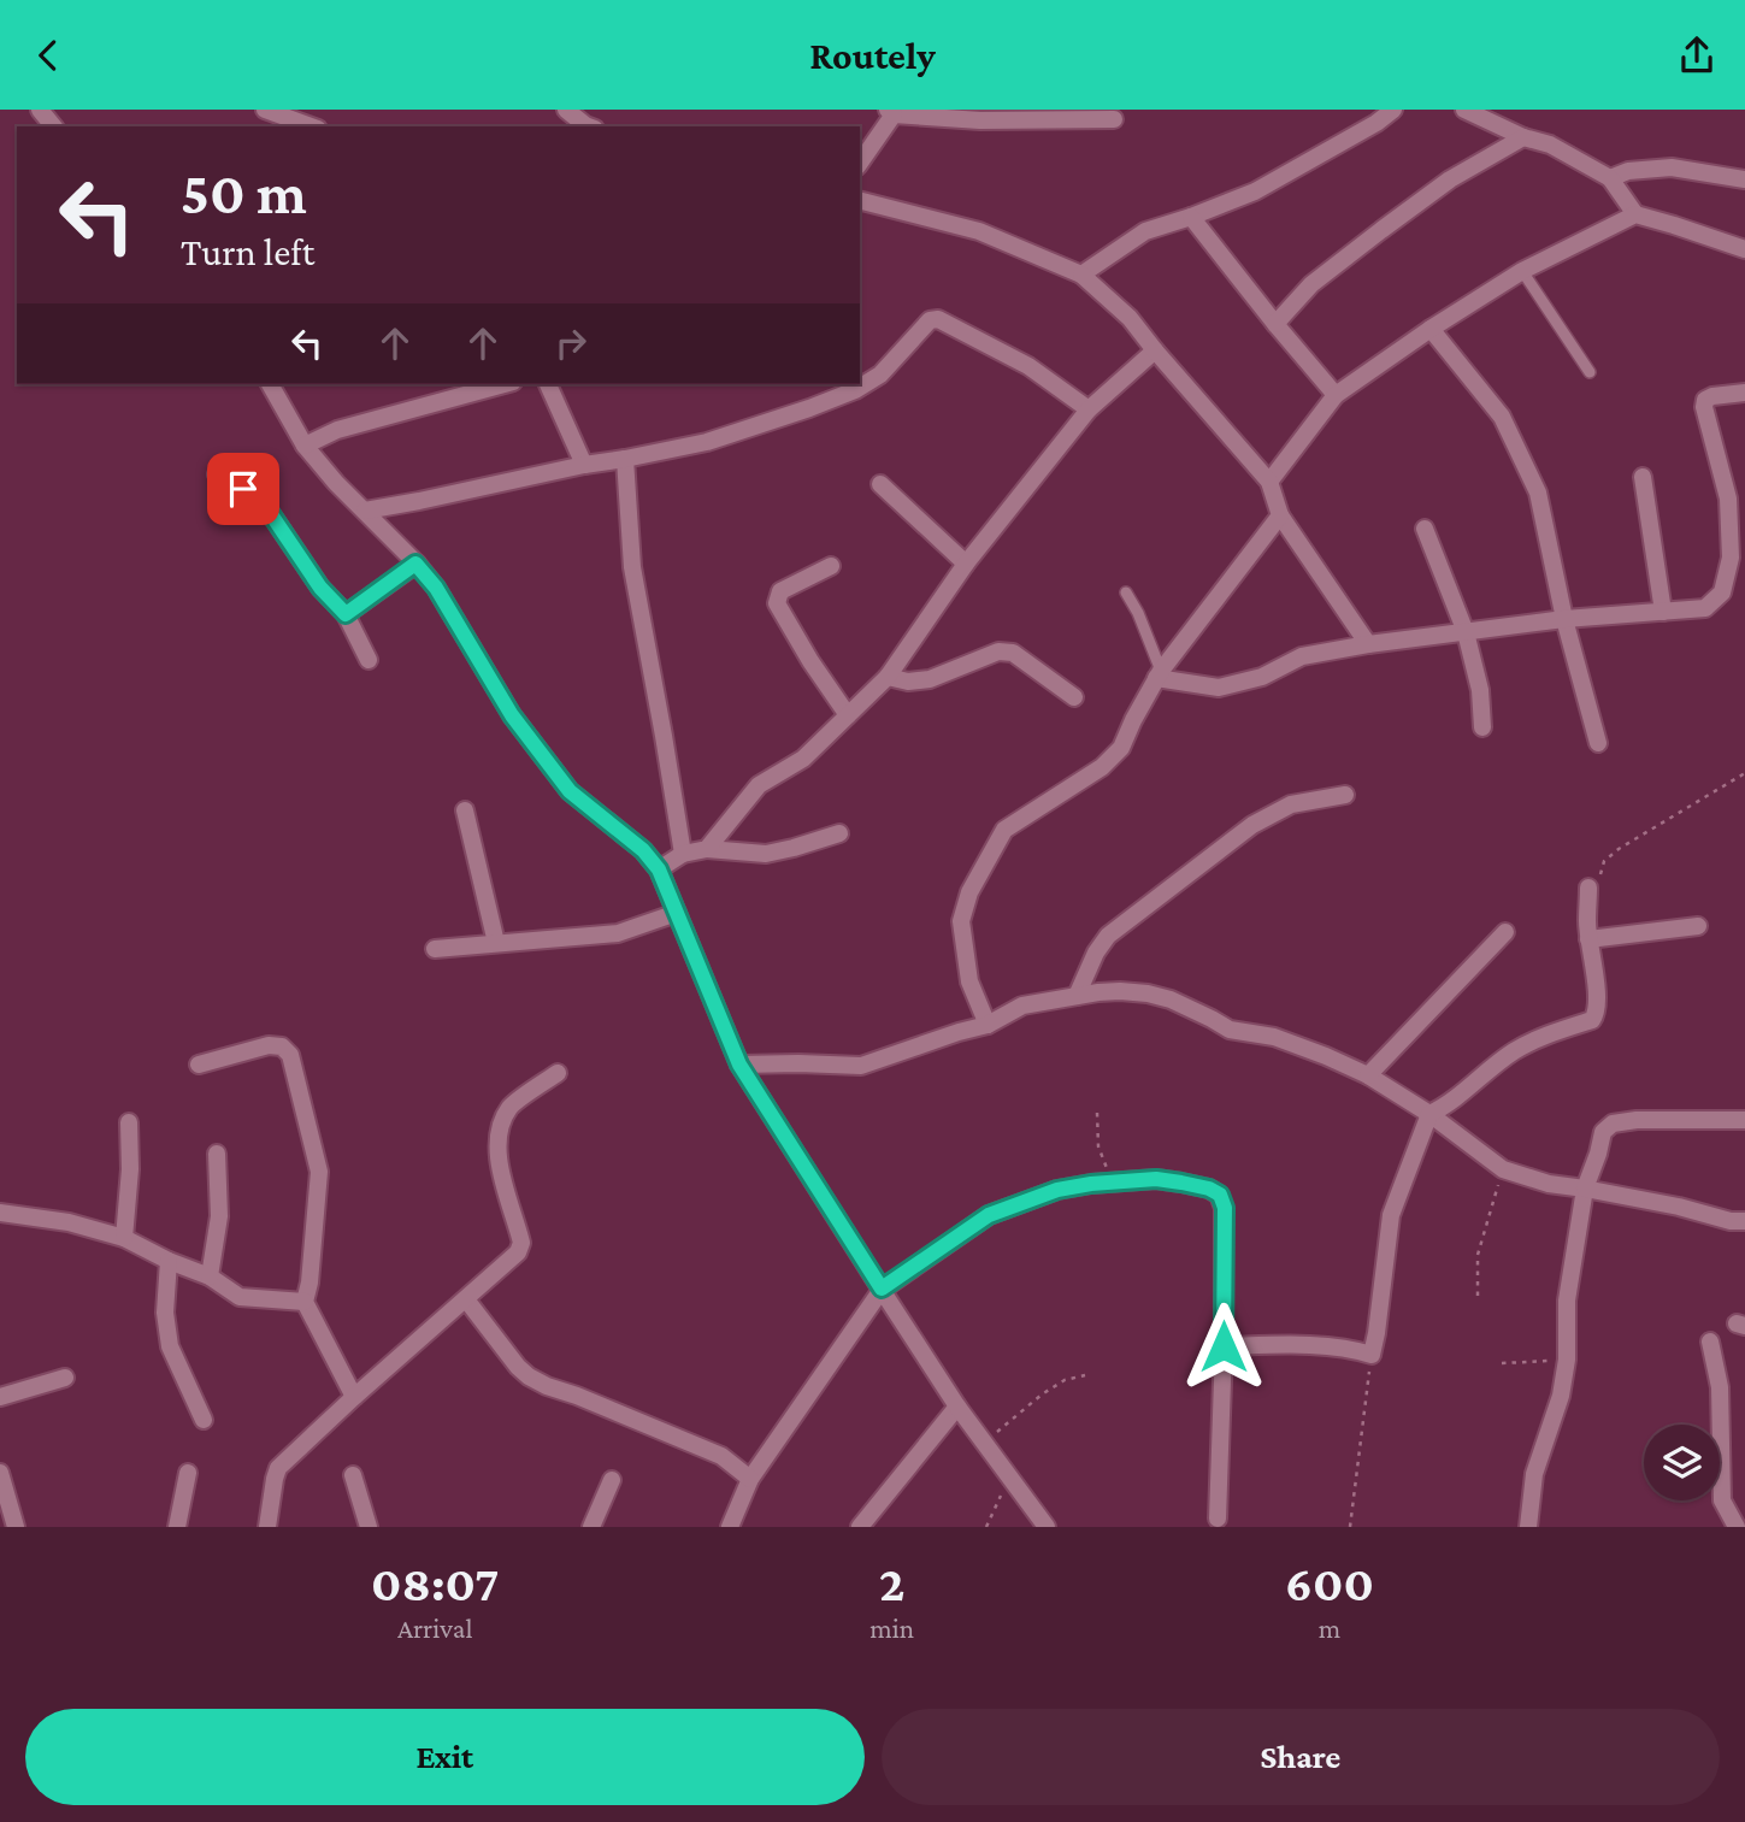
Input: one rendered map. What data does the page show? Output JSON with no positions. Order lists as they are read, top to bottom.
{
  "page": {
    "header": "Routely",
    "turn": ["50 m", "Turn left"],
    "eta": [
      "08:07",
      "Arrival",
      "2",
      "min",
      "600",
      "m"
    ],
    "buttons": ["Exit", "Share"]
  }
}
